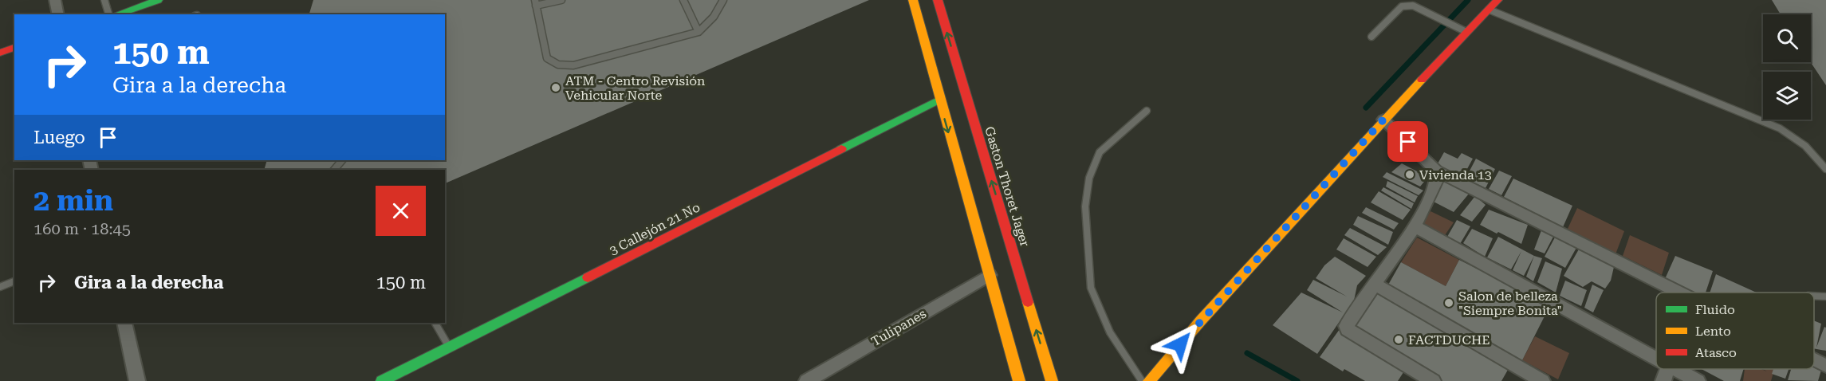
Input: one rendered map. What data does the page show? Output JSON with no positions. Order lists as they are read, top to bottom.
{
  "streets": {
    "street": ["Gaston Thoret Jager", "3 Callejón 21 No", "Tulipanes"]
  },
  "places": [
    "ATM - Centro Revisión Vehicular Norte",
    "Vivienda 13",
    "Salon de belleza \"Siempre Bonita\"",
    "FACTDUCHE"
  ],
  "legend": ["Fluido", "Lento", "Atasco"],
  "page": {
    "turn": ["150 m", "Gira a la derecha"],
    "then": "Luego",
    "heading": ["2 min", "160 m · 18:45"],
    "list": [
      {
        "name": "Gira a la derecha",
        "value": "150 m"
      }
    ]
  }
}
